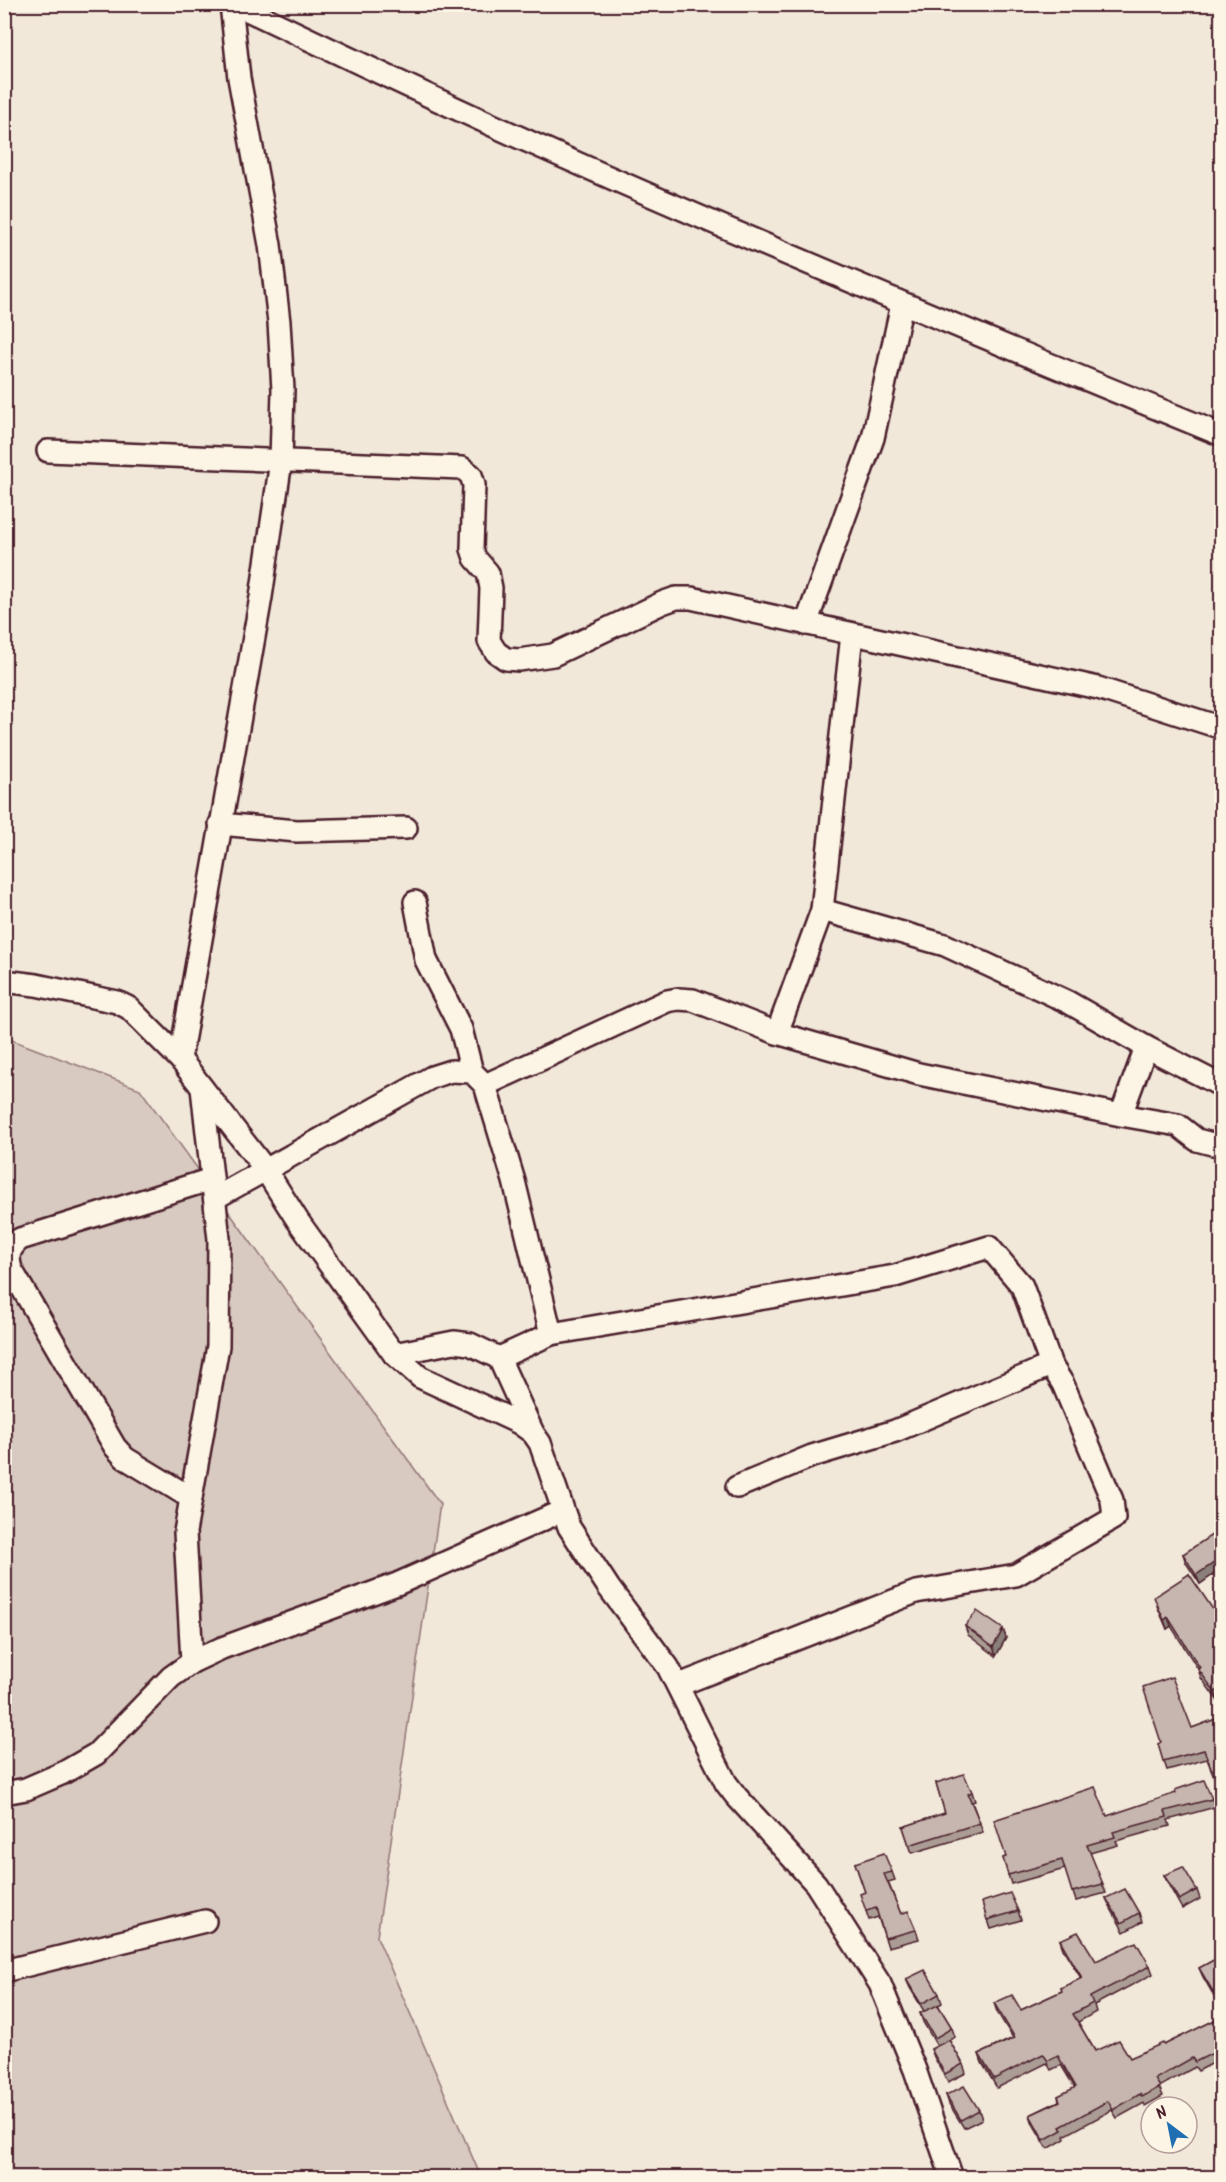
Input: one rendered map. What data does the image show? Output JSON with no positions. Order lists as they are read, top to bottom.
{
  "north": "top left"
}
